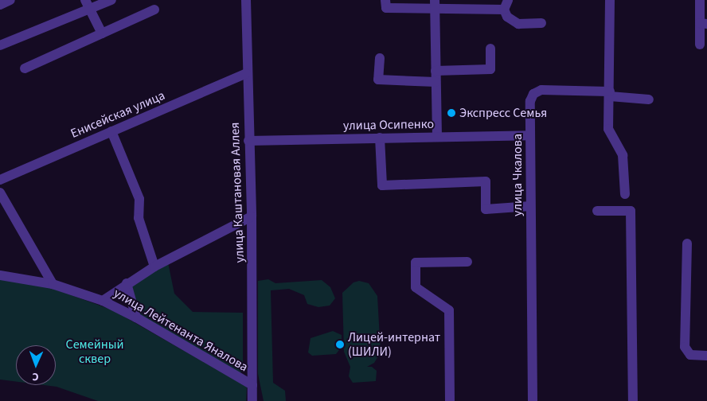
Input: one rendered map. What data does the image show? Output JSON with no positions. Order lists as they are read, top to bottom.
{
  "streets": {
    "street": [
      "Енисейская улица",
      "улица Осипенко",
      "улица Чкалова",
      "улица Каштановая Аллея",
      "улица Лейтенанта Яналова"
    ]
  },
  "crossings": [
    ["Енисейская улица", "улица Каштановая Аллея"],
    ["улица Осипенко", "улица Чкалова"],
    ["улица Осипенко", "улица Каштановая Аллея"],
    ["улица Каштановая Аллея", "улица Лейтенанта Яналова"]
  ],
  "parks": ["Семейный сквер"],
  "places": ["Экспресс Семья", "Лицей-интернат (ШИЛИ)"],
  "north": "bottom"
}
